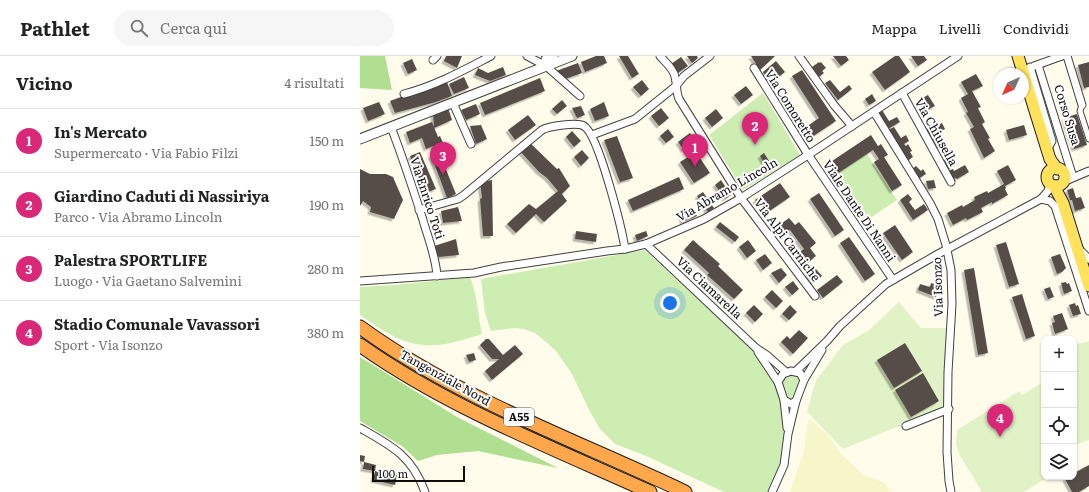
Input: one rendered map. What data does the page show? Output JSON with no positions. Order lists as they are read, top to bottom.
{
  "streets": {
    "highway": ["Tangenziale Nord", "A55"],
    "main road": ["Corso Susa"],
    "street": [
      "Via Comoretto",
      "Via Chiusella",
      "Via Abramo Lincoln",
      "Via Enrico Toti",
      "Viale Dante Di Nanni",
      "Via Alpi Carniche",
      "Via Isonzo",
      "Via Ciamarella"
    ]
  },
  "crossings": [
    ["Via Comoretto", "Via Abramo Lincoln"],
    ["Via Comoretto", "Viale Dante Di Nanni"],
    ["Corso Susa", "Viale Dante Di Nanni"],
    ["Via Chiusella", "Via Abramo Lincoln"],
    ["Via Abramo Lincoln", "Via Enrico Toti"],
    ["Via Abramo Lincoln", "Viale Dante Di Nanni"],
    ["Via Abramo Lincoln", "Via Alpi Carniche"],
    ["Via Abramo Lincoln", "Via Isonzo"],
    ["Via Abramo Lincoln", "Via Ciamarella"],
    ["Viale Dante Di Nanni", "Via Isonzo"],
    ["Viale Dante Di Nanni", "Via Ciamarella"]
  ],
  "scale_bar": "100 m",
  "north": "bottom left",
  "page": {
    "header": "Pathlet",
    "search": "Cerca qui",
    "nav": ["Mappa", "Livelli", "Condividi"],
    "heading": ["Vicino", "4 risultati"],
    "list": [
      {
        "mark": "1",
        "name": "In's Mercato",
        "note": "Supermercato · Via Fabio Filzi",
        "value": "150 m"
      },
      {
        "mark": "2",
        "name": "Giardino Caduti di Nassiriya",
        "note": "Parco · Via Abramo Lincoln",
        "value": "190 m"
      },
      {
        "mark": "3",
        "name": "Palestra SPORTLIFE",
        "note": "Luogo · Via Gaetano Salvemini",
        "value": "280 m"
      },
      {
        "mark": "4",
        "name": "Stadio Comunale Vavassori",
        "note": "Sport · Via Isonzo",
        "value": "380 m"
      }
    ],
    "pins": [
      "2",
      "1",
      "3",
      "4"
    ],
    "map_buttons": ["+", "−"],
    "scale": "100 m"
  }
}
